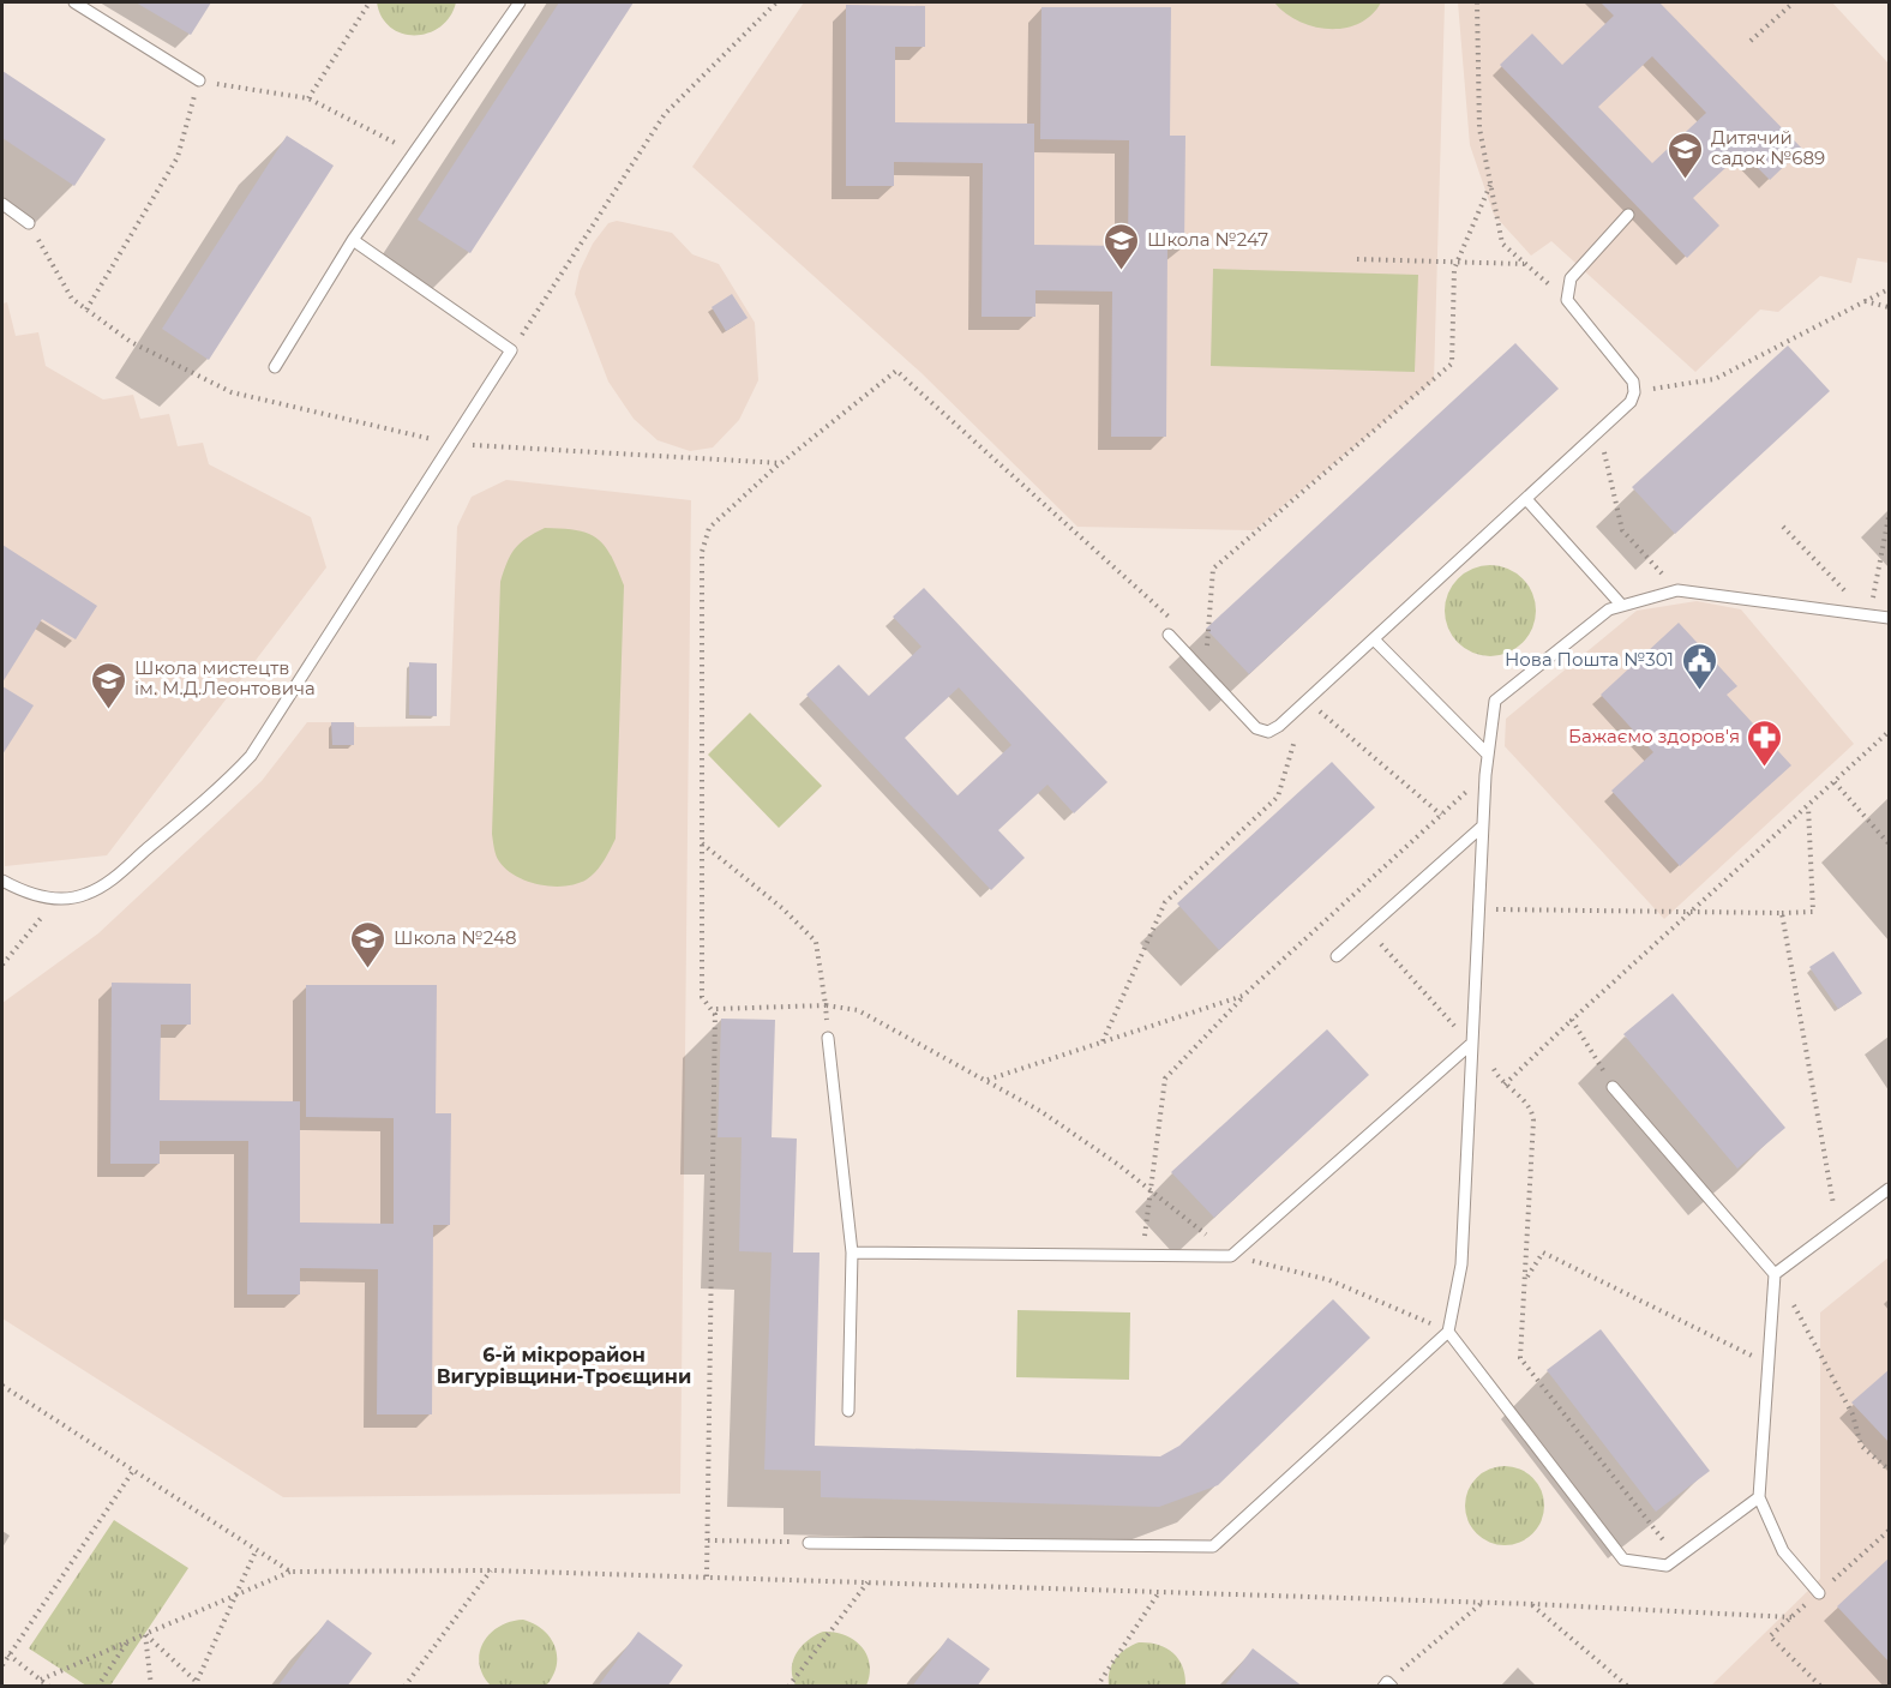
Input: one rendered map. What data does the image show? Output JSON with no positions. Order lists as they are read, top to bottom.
{
  "districts": ["6-й мікрорайон Вигурівщини-Троєщини"],
  "places": {
    "school or university": [
      "Дитячий садок №689",
      "Школа №247",
      "Школа мистецтв ім. М.Д.Леонтовича",
      "Школа №248"
    ],
    "public building": ["Нова Пошта №301"],
    "pharmacy": ["Бажаємо здоров'я"]
  }
}
